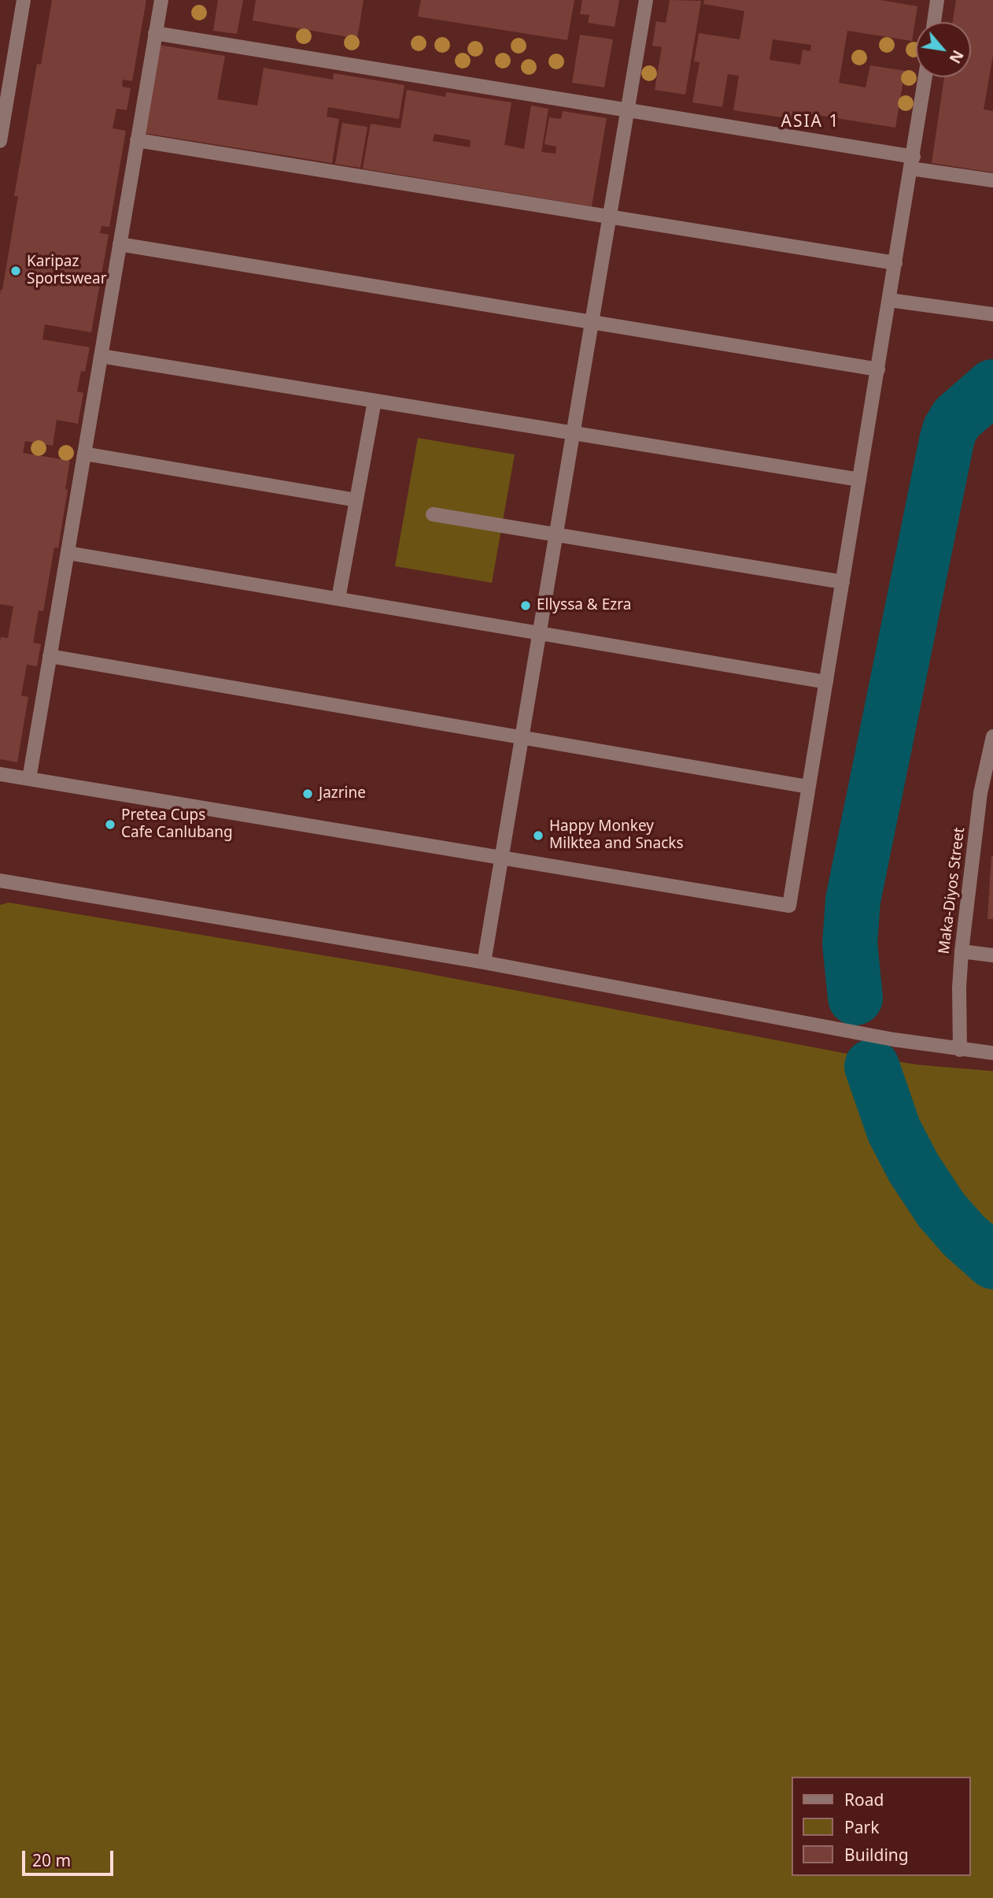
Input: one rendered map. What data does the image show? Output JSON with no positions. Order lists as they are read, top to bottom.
{
  "streets": {
    "street": ["Maka-Diyos Street"]
  },
  "districts": ["ASIA 1"],
  "places": [
    "Karipaz Sportswear",
    "Ellyssa & Ezra",
    "Jazrine",
    "Pretea Cups Cafe Canlubang",
    "Happy Monkey Milktea and Snacks"
  ],
  "legend": ["Road", "Park", "Building"],
  "scale_bar": "20 m",
  "north": "bottom right"
}
